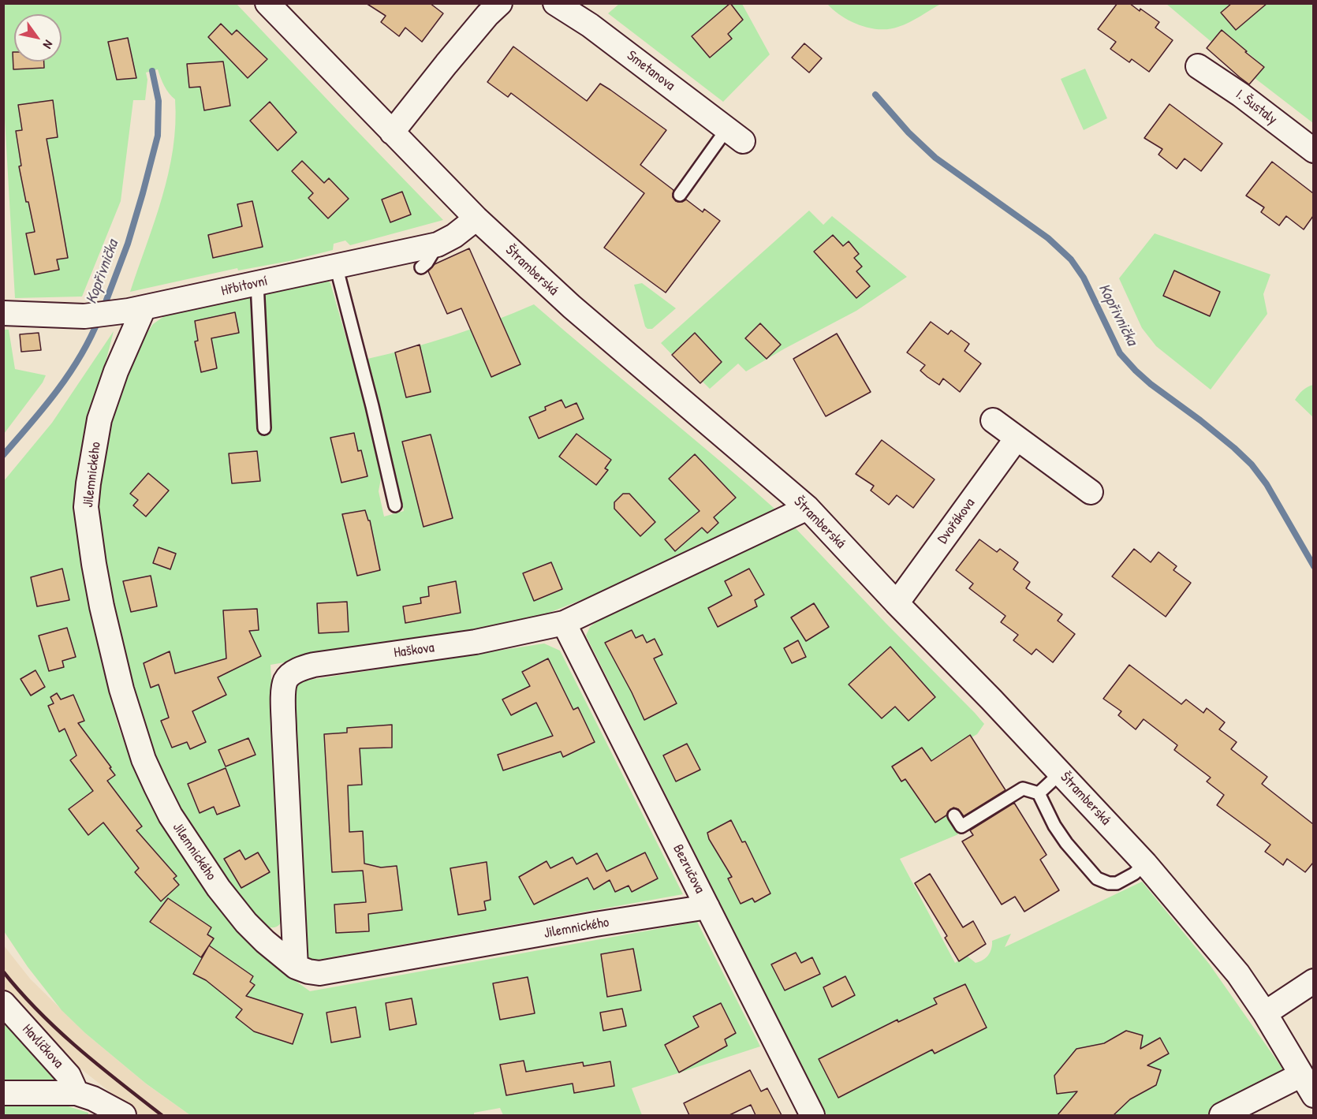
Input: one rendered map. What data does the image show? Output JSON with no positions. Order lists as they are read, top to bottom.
{
  "streets": {
    "street": [
      "Smetanova",
      "I. Šustaly",
      "Štramberská",
      "Hřbitovní",
      "Jilemnického",
      "Dvořákova",
      "Haškova",
      "Bezručova",
      "Havlíčkova"
    ]
  },
  "crossings": [
    ["Štramberská", "Hřbitovní"],
    ["Štramberská", "Dvořákova"],
    ["Štramberská", "Haškova"],
    ["Hřbitovní", "Jilemnického"],
    ["Jilemnického", "Haškova"],
    ["Jilemnického", "Bezručova"],
    ["Haškova", "Bezručova"]
  ],
  "water": ["Kopřivnička"],
  "north": "bottom right"
}
